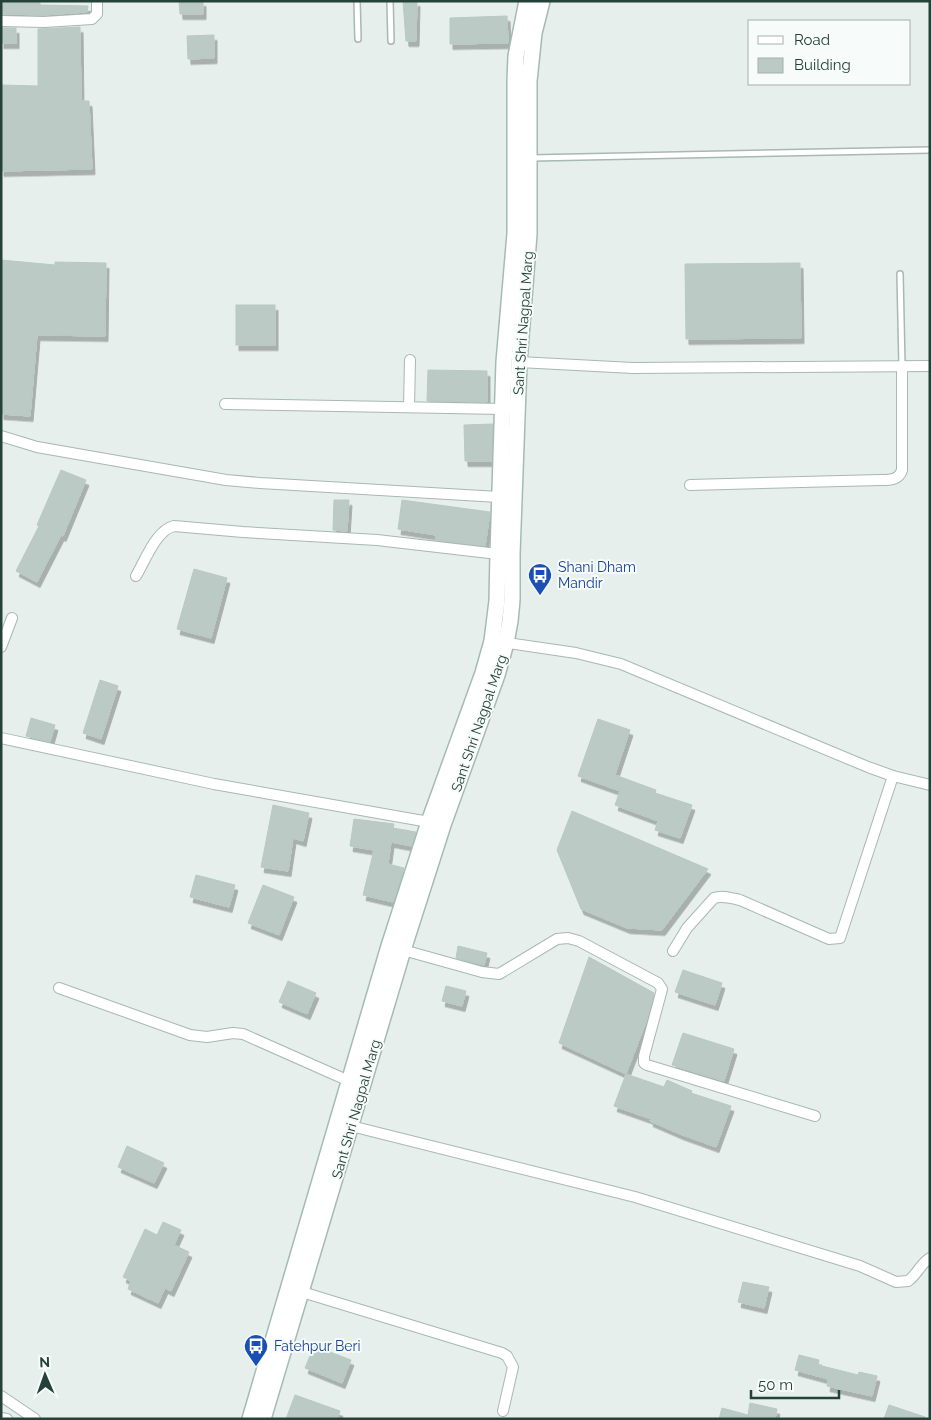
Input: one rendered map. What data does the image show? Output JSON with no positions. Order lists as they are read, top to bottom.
{
  "streets": {
    "main road": ["Sant Shri Nagpal Marg"]
  },
  "places": {
    "bus stop": ["Shani Dham Mandir", "Fatehpur Beri"]
  },
  "legend": ["Road", "Building"],
  "scale_bar": "50 m",
  "north": "top"
}
